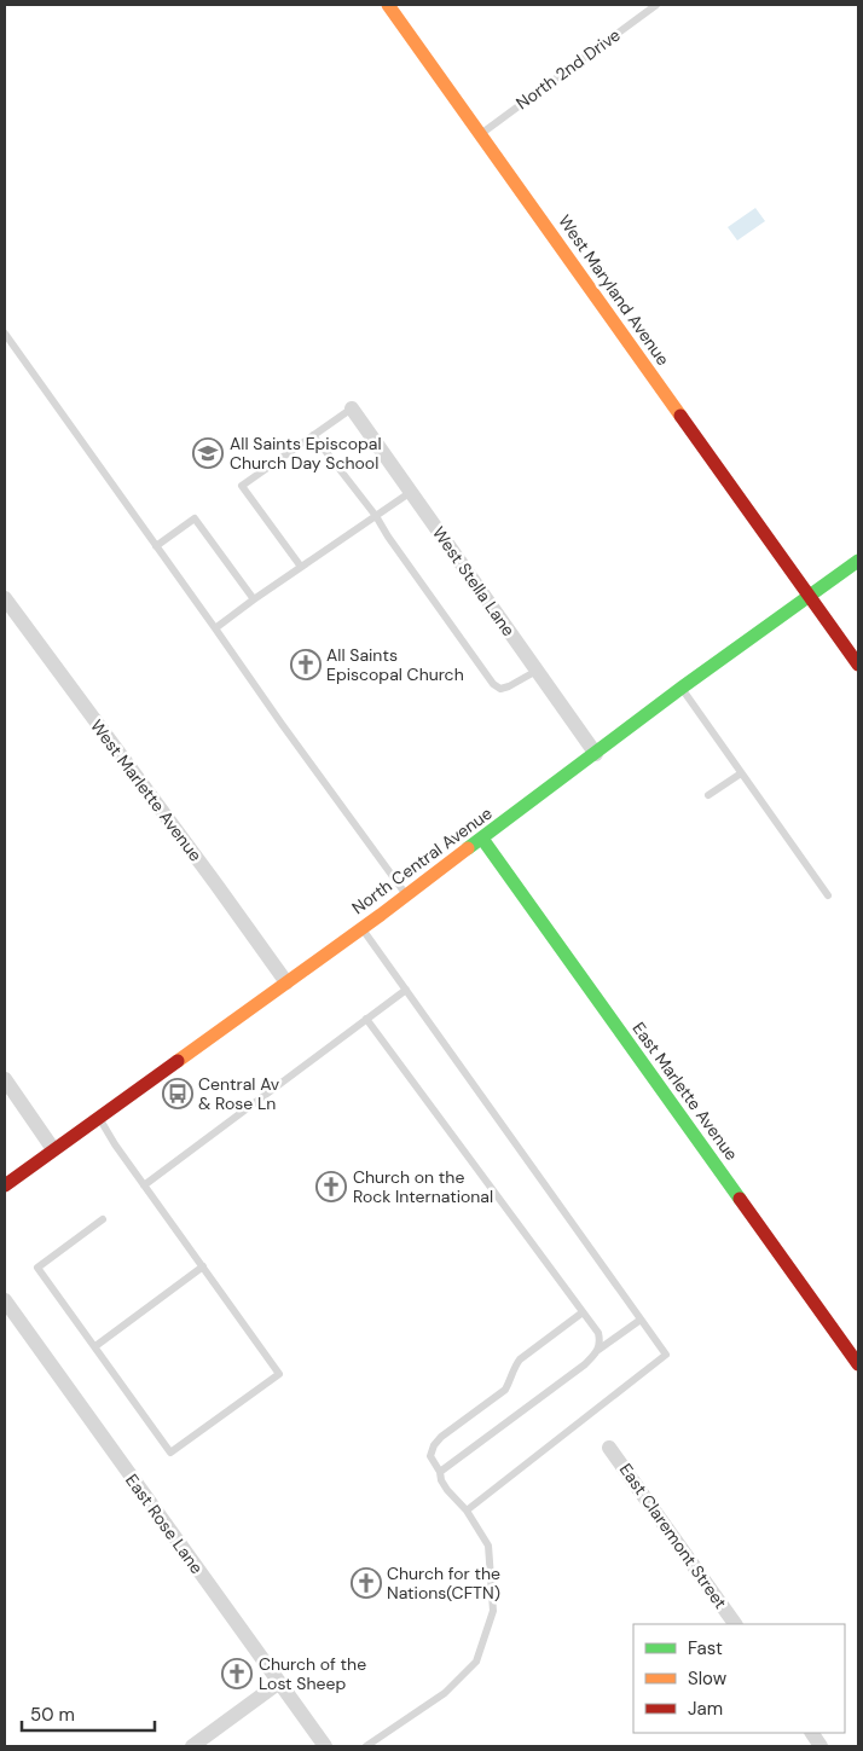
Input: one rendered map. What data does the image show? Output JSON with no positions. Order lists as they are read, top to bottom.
{
  "streets": {
    "street": [
      "West Maryland Avenue",
      "West Stella Lane",
      "West Marlette Avenue",
      "North Central Avenue",
      "East Marlette Avenue",
      "East Rose Lane",
      "East Claremont Street"
    ],
    "lane": ["North 2nd Drive"]
  },
  "crossings": [
    ["North 2nd Drive", "West Maryland Avenue"],
    ["West Maryland Avenue", "North Central Avenue"],
    ["West Stella Lane", "North Central Avenue"],
    ["West Marlette Avenue", "North Central Avenue"],
    ["North Central Avenue", "East Marlette Avenue"]
  ],
  "places": {
    "school or university": ["All Saints Episcopal Church Day School"],
    "church": [
      "All Saints Episcopal Church",
      "Church on the Rock International",
      "Church for the Nations(CFTN)",
      "Church of the Lost Sheep"
    ],
    "bus stop": ["Central Av & Rose Ln"]
  },
  "legend": ["Fast", "Slow", "Jam"],
  "scale_bar": "50 m"
}
